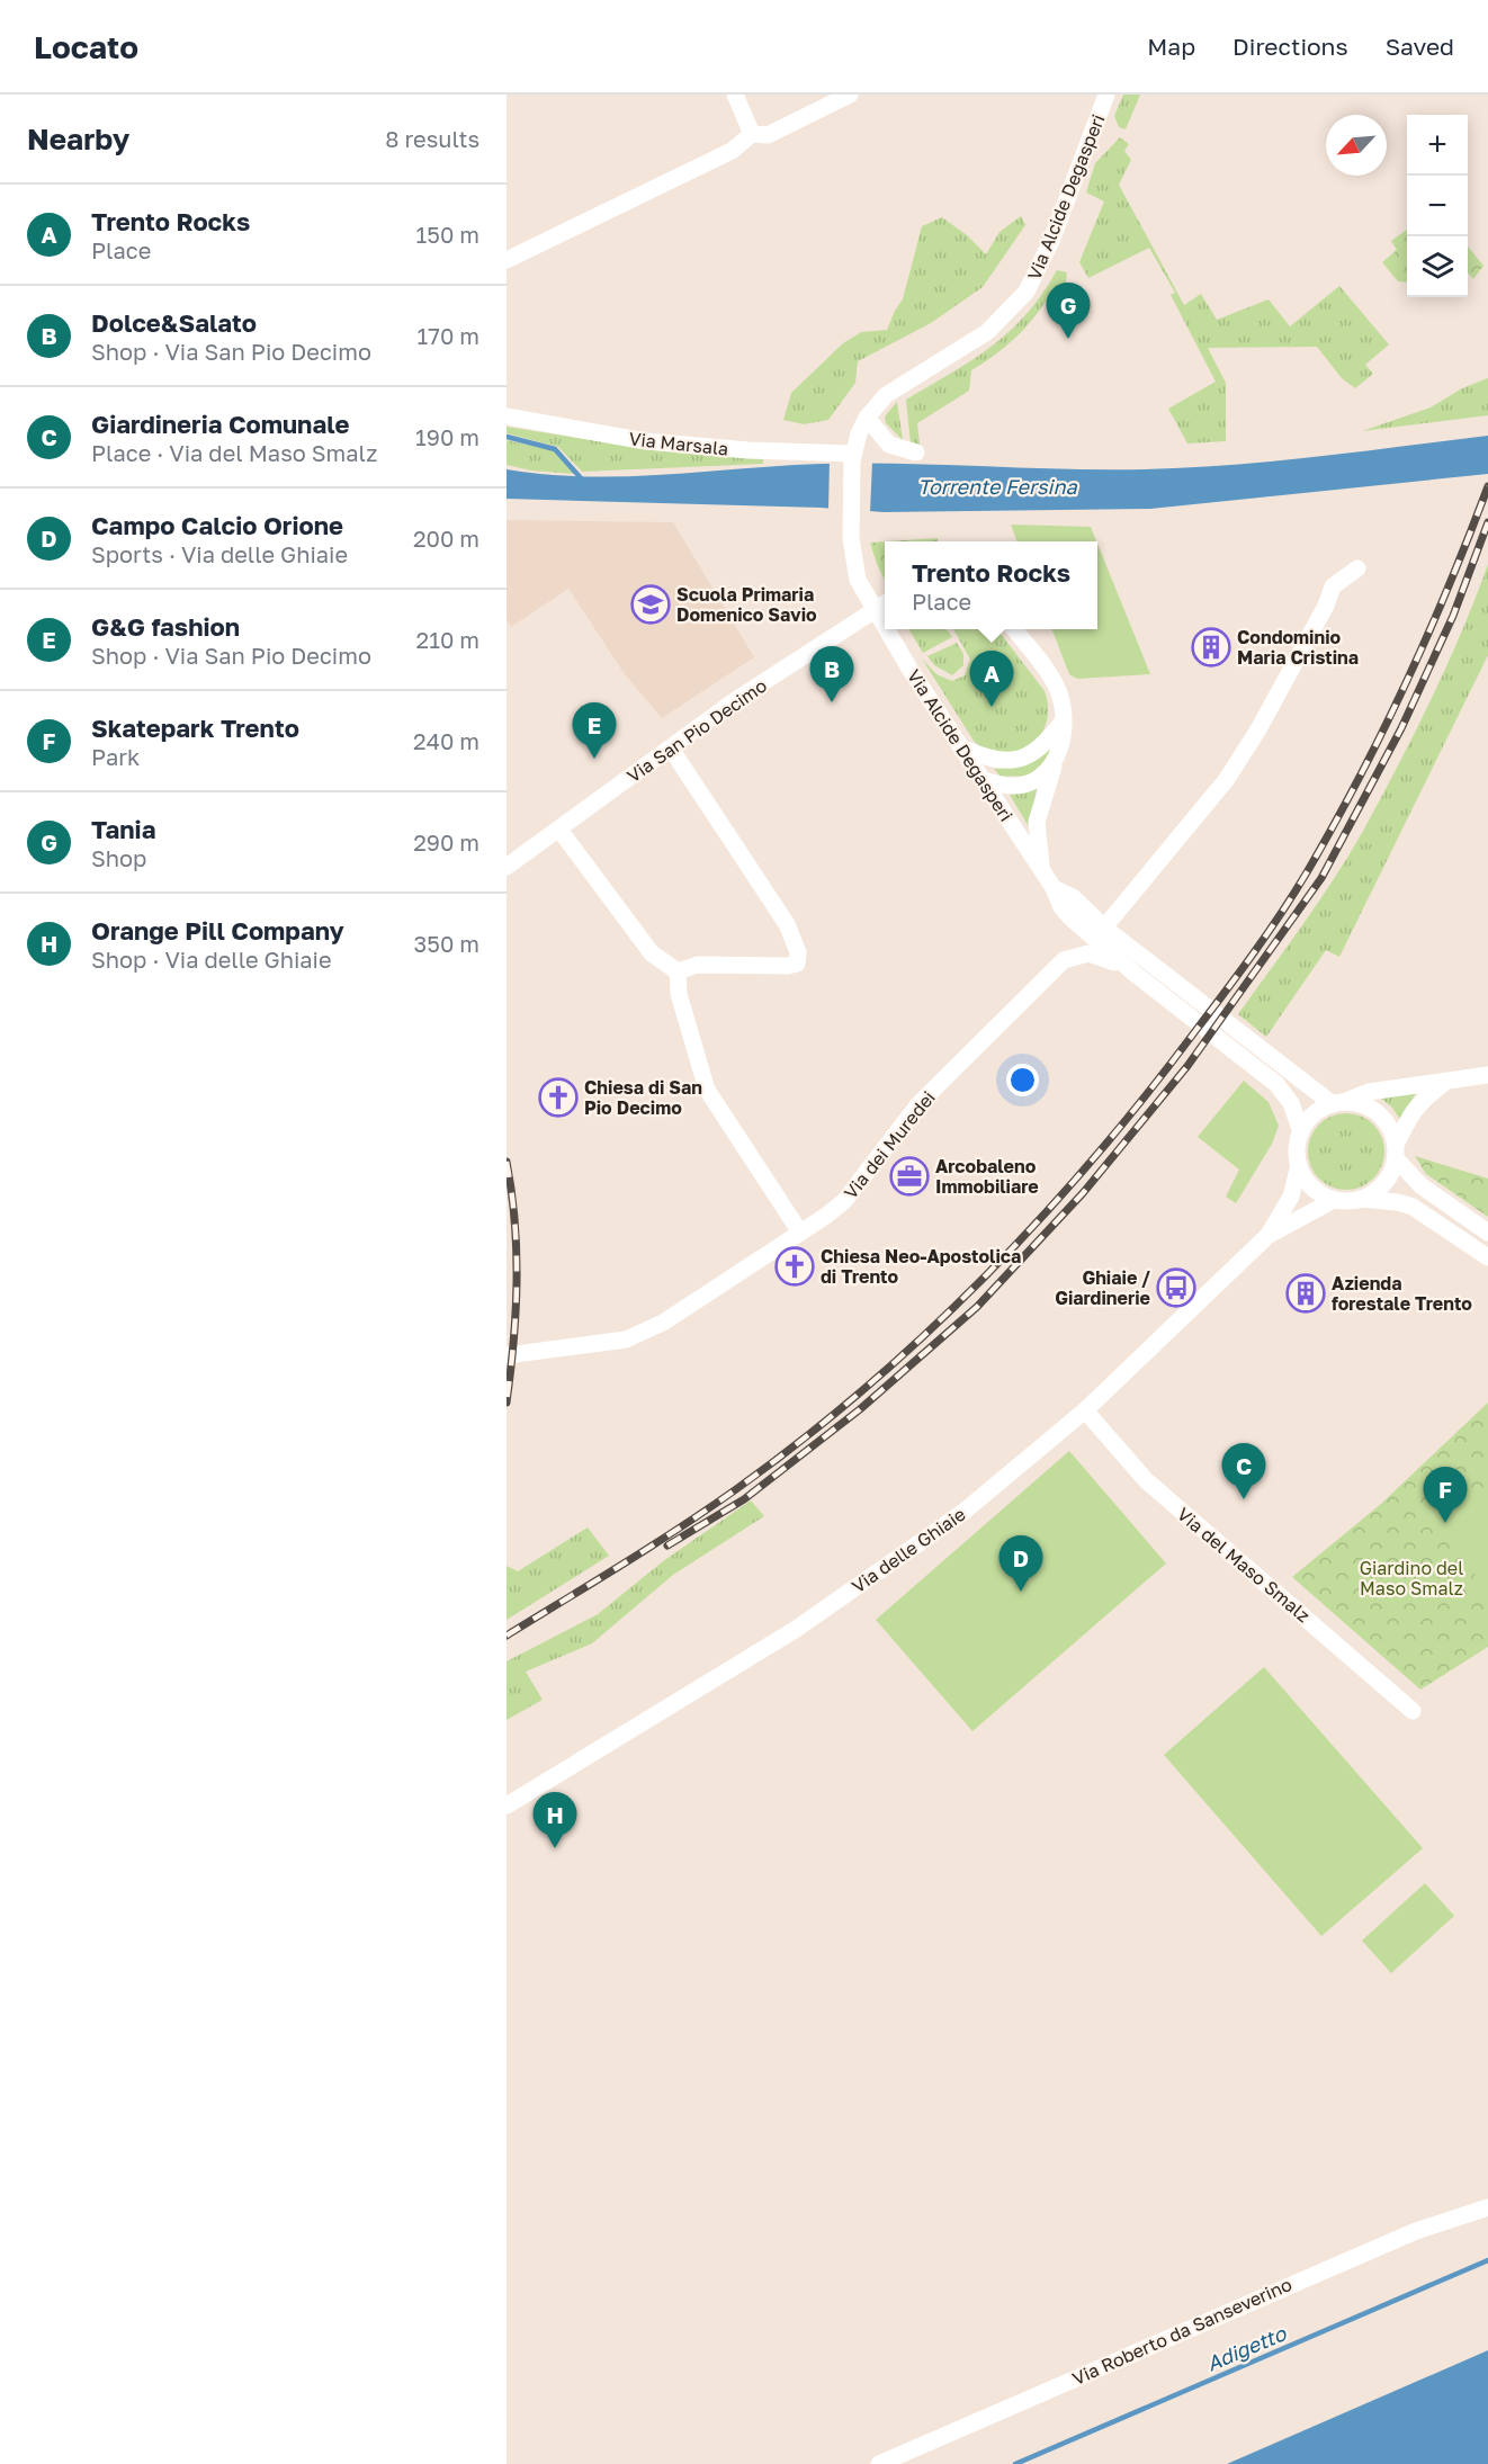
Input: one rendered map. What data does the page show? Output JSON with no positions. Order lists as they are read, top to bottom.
{
  "streets": {
    "street": [
      "Via Alcide Degasperi",
      "Via Marsala",
      "Via San Pio Decimo",
      "Via dei Muredei",
      "Via delle Ghiaie",
      "Via del Maso Smalz",
      "Via Roberto da Sanseverino"
    ]
  },
  "crossings": [
    ["Via Alcide Degasperi", "Via Marsala"],
    ["Via Alcide Degasperi", "Via dei Muredei"],
    ["Via Alcide Degasperi", "Via delle Ghiaie"],
    ["Via delle Ghiaie", "Via del Maso Smalz"]
  ],
  "water": ["Torrente Fersina", "Adigetto"],
  "parks": ["Giardino del Maso Smalz"],
  "places": {
    "school or university": ["Scuola Primaria Domenico Savio"],
    "building": ["Condominio Maria Cristina", "Azienda forestale Trento"],
    "church": ["Chiesa di San Pio Decimo", "Chiesa Neo-Apostolica di Trento"],
    "office": ["Arcobaleno Immobiliare"],
    "bus stop": ["Ghiaie / Giardinerie"]
  },
  "north": "bottom left",
  "page": {
    "header": "Locato",
    "nav": ["Map", "Directions", "Saved"],
    "heading": ["Nearby", "8 results"],
    "map_buttons": ["+", "−"],
    "list": [
      {
        "mark": "A",
        "name": "Trento Rocks",
        "note": "Place",
        "value": "150 m"
      },
      {
        "mark": "B",
        "name": "Dolce&Salato",
        "note": "Shop · Via San Pio Decimo",
        "value": "170 m"
      },
      {
        "mark": "C",
        "name": "Giardineria Comunale",
        "note": "Place · Via del Maso Smalz",
        "value": "190 m"
      },
      {
        "mark": "D",
        "name": "Campo Calcio Orione",
        "note": "Sports · Via delle Ghiaie",
        "value": "200 m"
      },
      {
        "mark": "E",
        "name": "G&G fashion",
        "note": "Shop · Via San Pio Decimo",
        "value": "210 m"
      },
      {
        "mark": "F",
        "name": "Skatepark Trento",
        "note": "Park",
        "value": "240 m"
      },
      {
        "mark": "G",
        "name": "Tania",
        "note": "Shop",
        "value": "290 m"
      },
      {
        "mark": "H",
        "name": "Orange Pill Company",
        "note": "Shop · Via delle Ghiaie",
        "value": "350 m"
      }
    ],
    "pins": [
      "G",
      "B",
      "A",
      "E",
      "C",
      "F",
      "D",
      "H"
    ],
    "popup": ["Trento Rocks", "Place"]
  }
}
